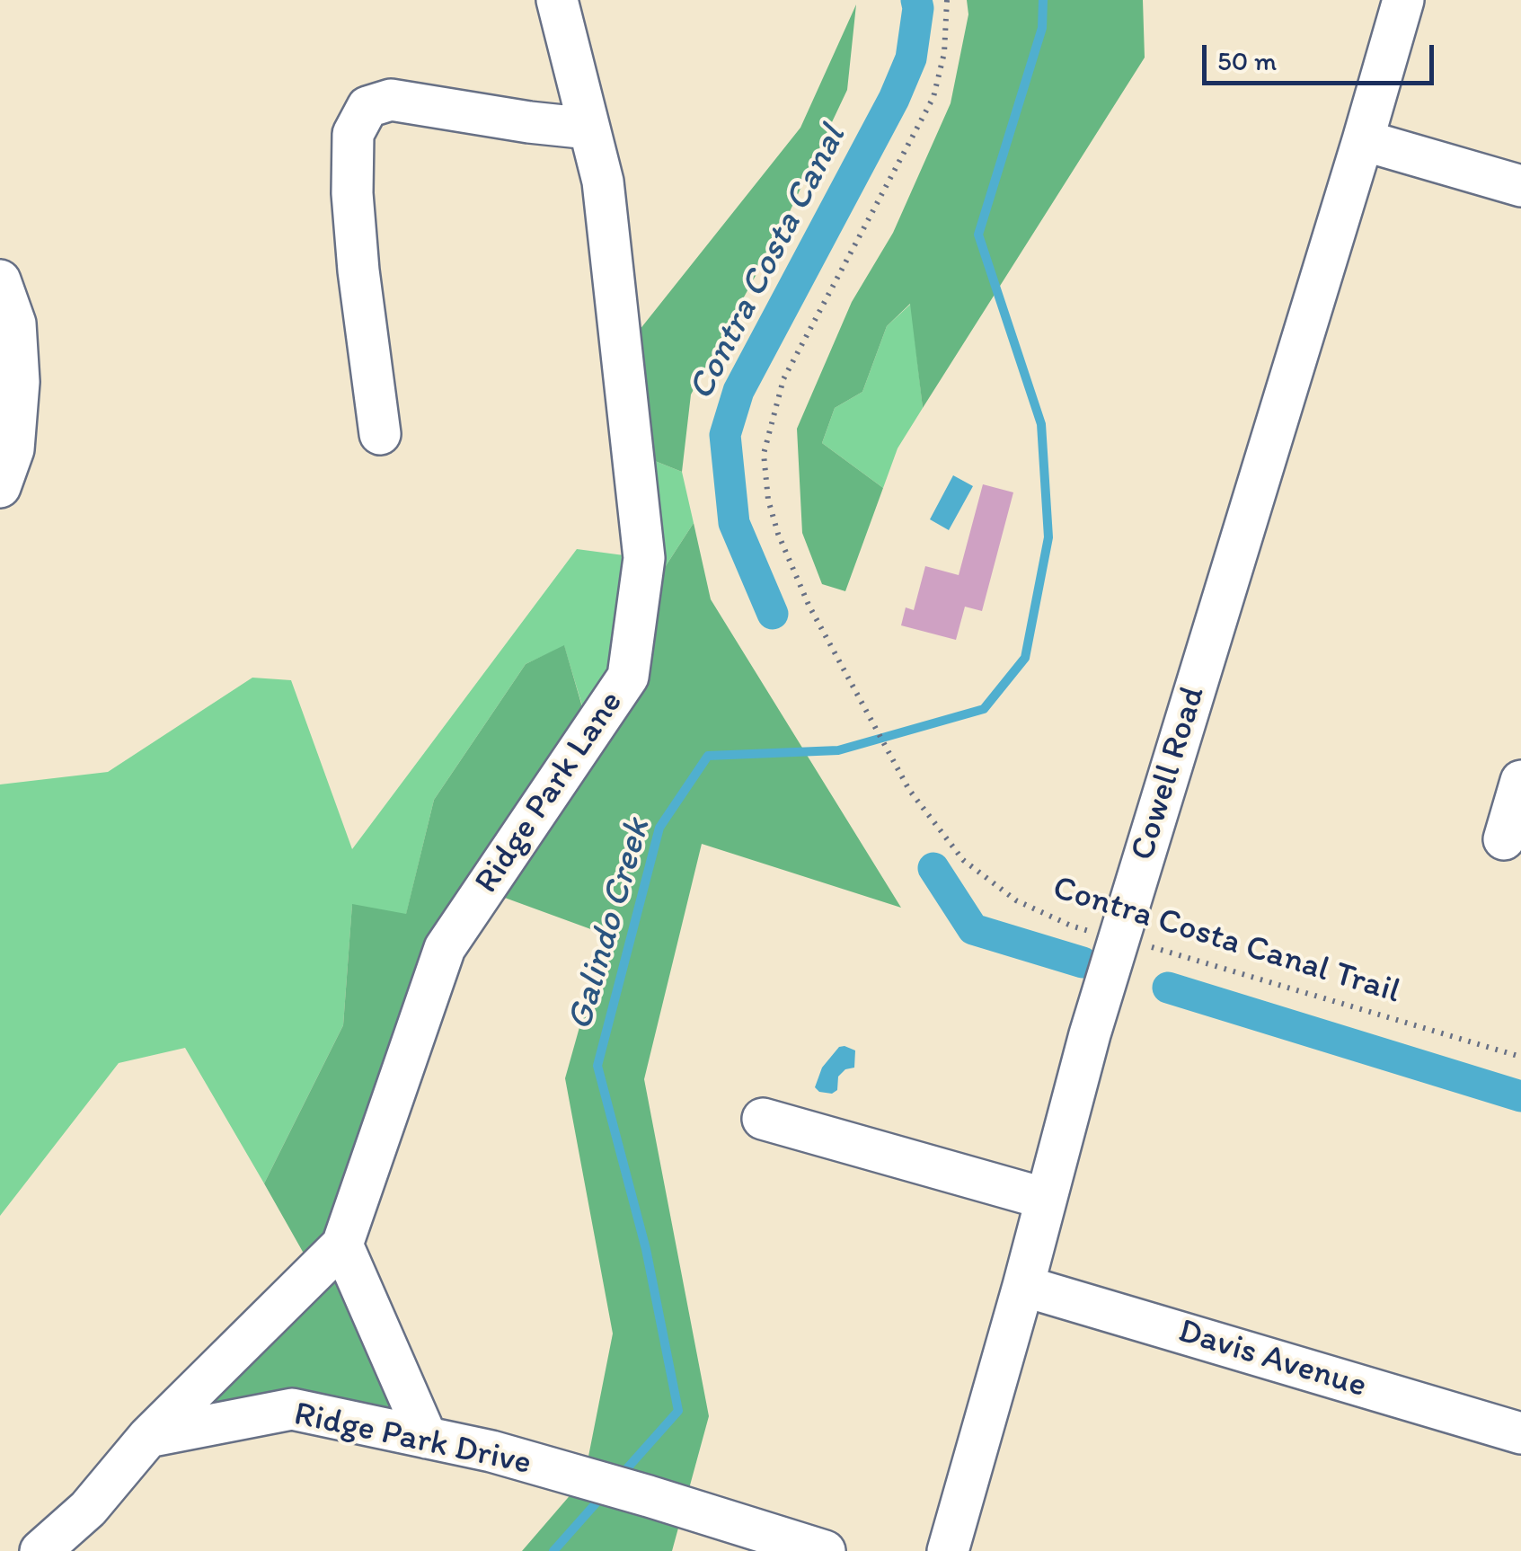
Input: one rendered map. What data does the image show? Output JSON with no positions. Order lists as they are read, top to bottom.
{
  "streets": {
    "street": [
      "Cowell Road",
      "Ridge Park Lane",
      "Davis Avenue",
      "Ridge Park Drive"
    ],
    "path": ["Contra Costa Canal Trail"]
  },
  "crossings": [
    ["Cowell Road", "Contra Costa Canal Trail"],
    ["Cowell Road", "Davis Avenue"],
    ["Ridge Park Lane", "Ridge Park Drive"]
  ],
  "water": ["Contra Costa Canal", "Galindo Creek"],
  "scale_bar": "50 m"
}
